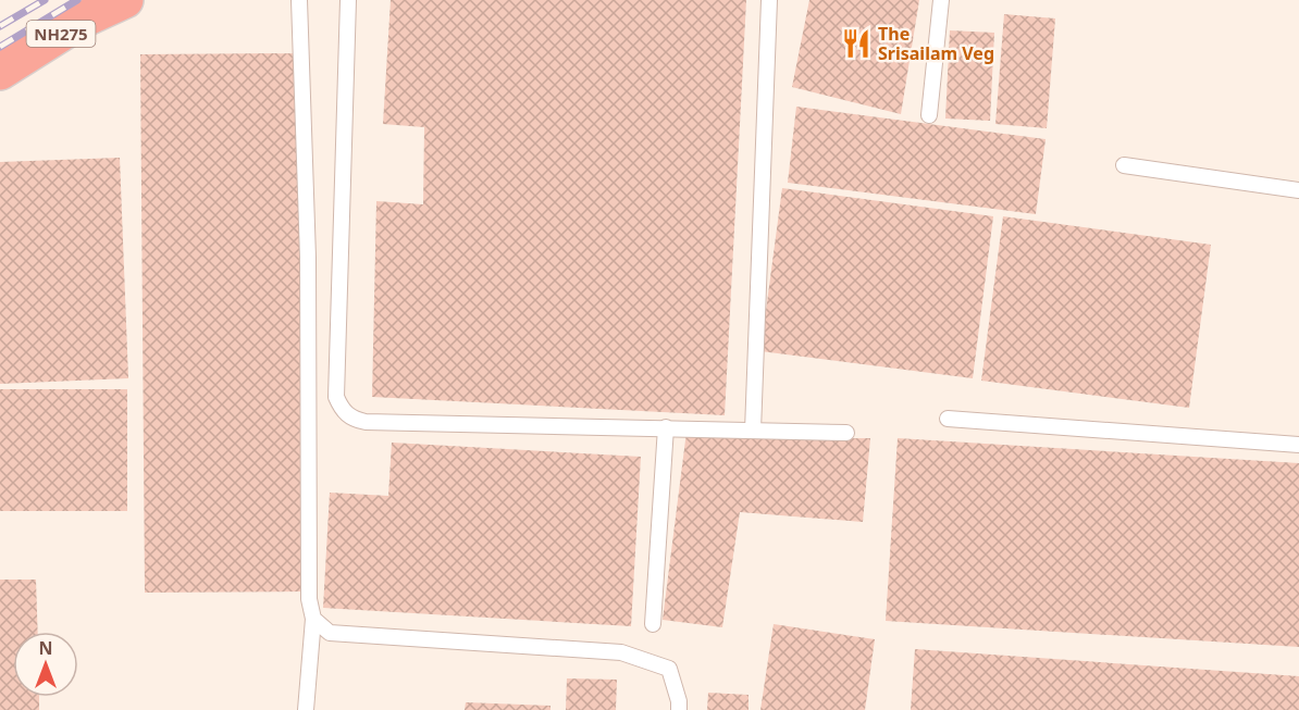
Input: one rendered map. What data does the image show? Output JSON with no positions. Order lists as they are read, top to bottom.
{
  "streets": {
    "highway": ["NH275"]
  },
  "places": {
    "restaurant": ["The Srisailam Veg"]
  },
  "north": "top"
}
